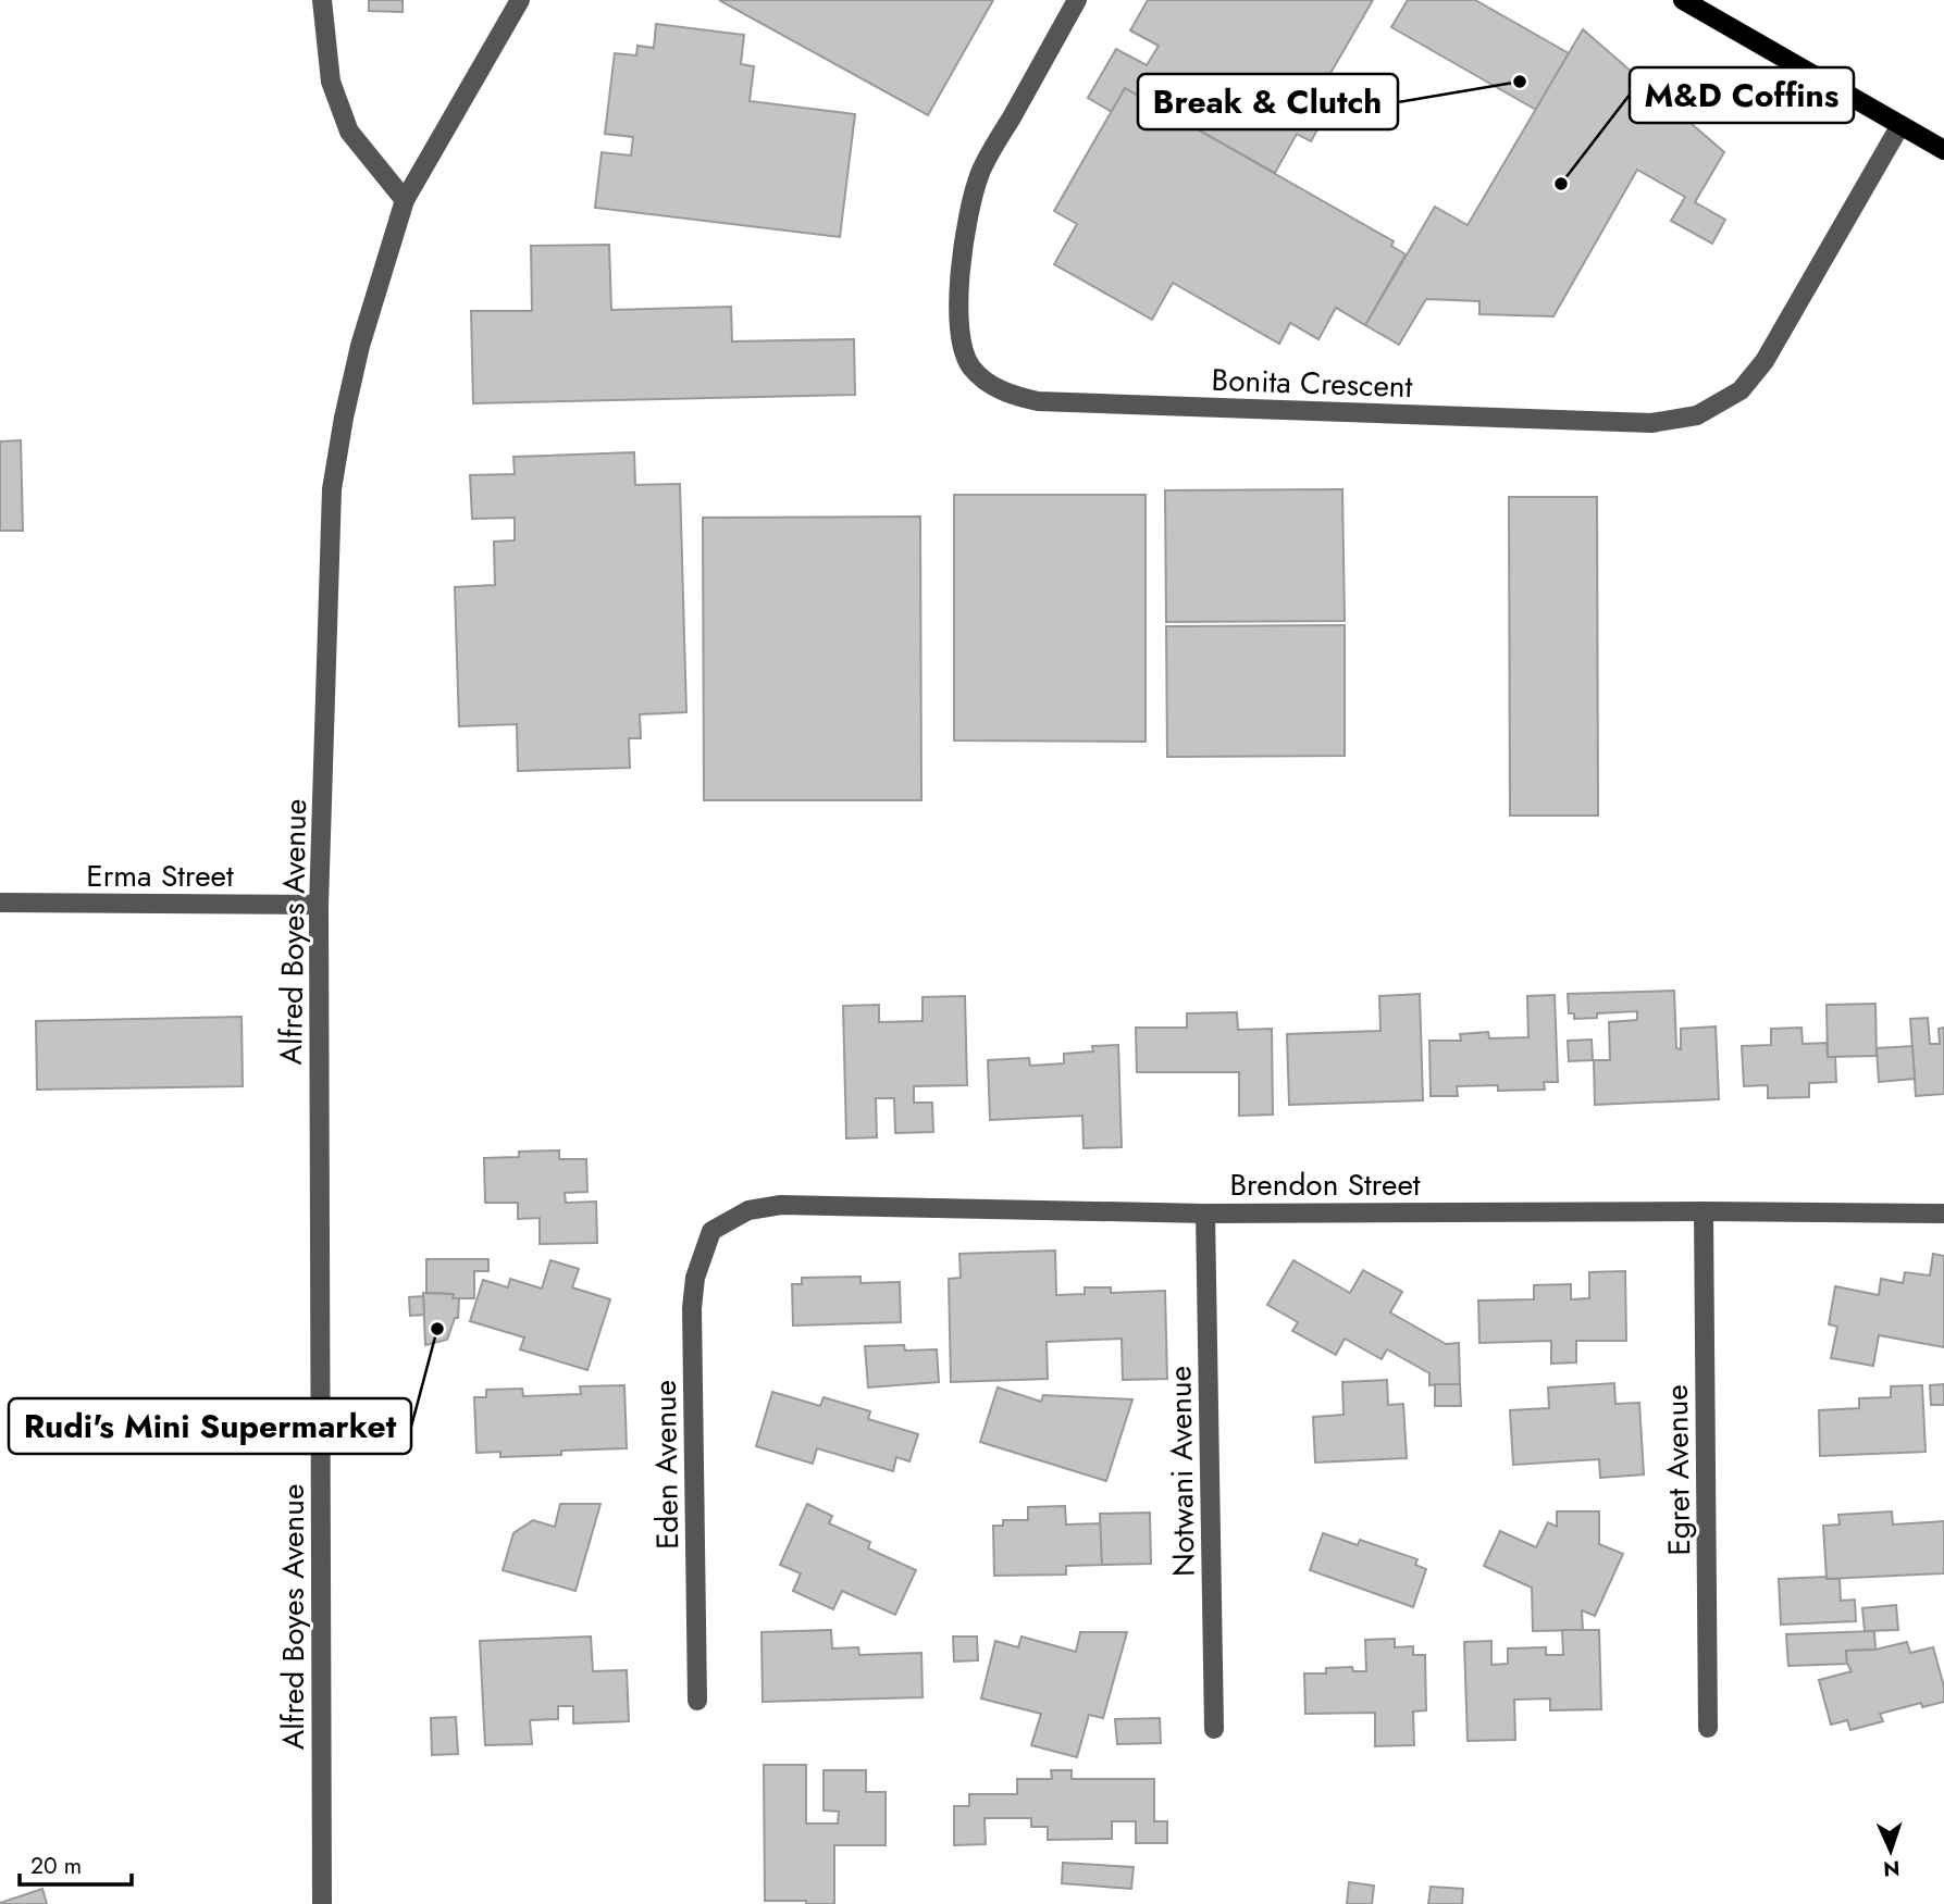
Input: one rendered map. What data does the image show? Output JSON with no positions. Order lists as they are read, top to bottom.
{
  "streets": {
    "street": [
      "Bonita Crescent",
      "Erma Street",
      "Alfred Boyes Avenue",
      "Brendon Street",
      "Eden Avenue",
      "Egret Avenue",
      "Notwani Avenue"
    ]
  },
  "crossings": [
    ["Erma Street", "Alfred Boyes Avenue"],
    ["Brendon Street", "Eden Avenue"],
    ["Brendon Street", "Egret Avenue"],
    ["Brendon Street", "Notwani Avenue"]
  ],
  "places": ["Break & Clutch", "M&D Coffins", "Rudi's Mini Supermarket"],
  "scale_bar": "20 m",
  "north": "bottom"
}
